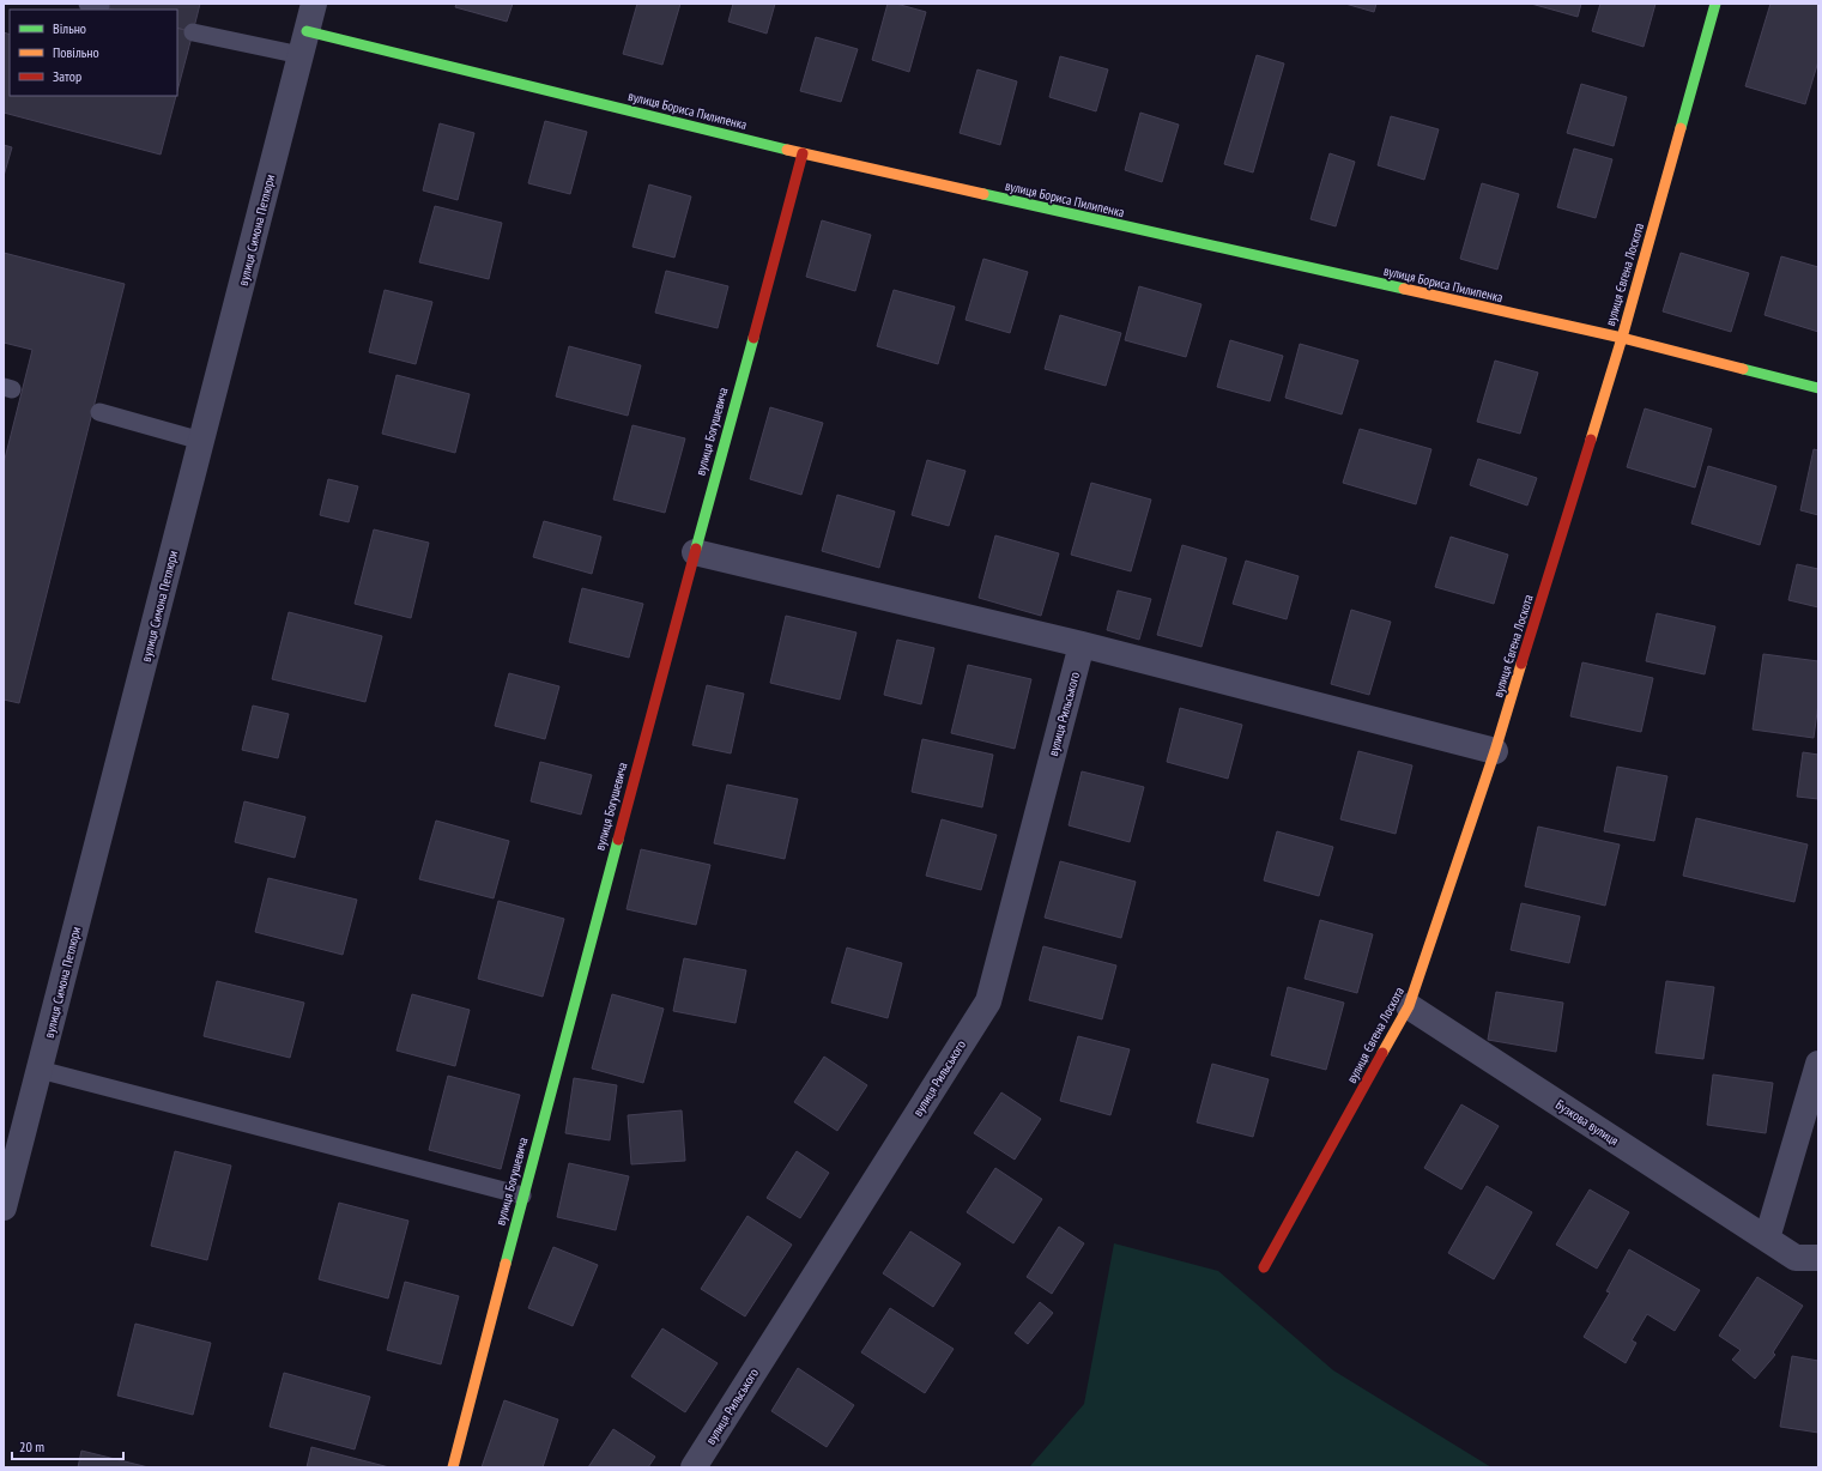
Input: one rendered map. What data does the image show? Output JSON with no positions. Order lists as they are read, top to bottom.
{
  "streets": {
    "street": [
      "вулиця Бориса Пилипенка",
      "вулиця Симона Петлюри",
      "вулиця Євгена Лоскота",
      "вулиця Богушевича",
      "вулиця Рильського",
      "Бузкова вулиця"
    ]
  },
  "crossings": [
    ["вулиця Бориса Пилипенка", "вулиця Симона Петлюри"],
    ["вулиця Бориса Пилипенка", "вулиця Євгена Лоскота"],
    ["вулиця Бориса Пилипенка", "вулиця Богушевича"],
    ["вулиця Євгена Лоскота", "Бузкова вулиця"]
  ],
  "legend": ["Вільно", "Повільно", "Затор"],
  "scale_bar": "20 m"
}
